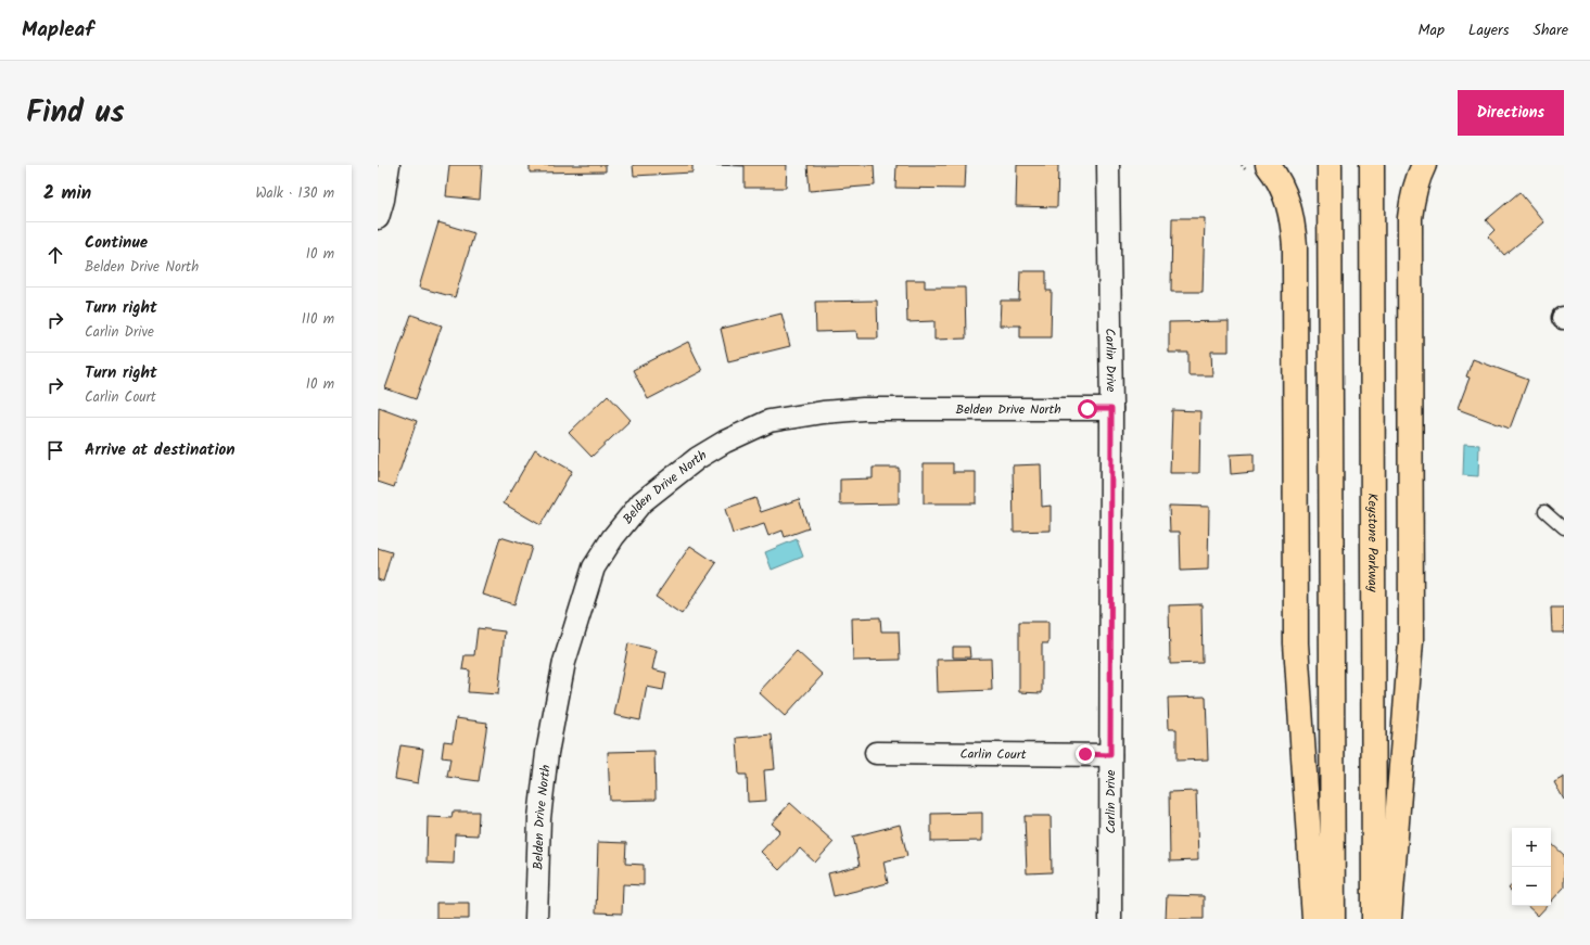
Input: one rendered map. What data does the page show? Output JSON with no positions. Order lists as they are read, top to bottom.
{
  "streets": {
    "highway": ["Keystone Parkway"],
    "street": ["Carlin Drive", "Belden Drive North", "Carlin Court"]
  },
  "crossings": [
    ["Carlin Drive", "Belden Drive North"],
    ["Carlin Drive", "Carlin Court"]
  ],
  "page": {
    "header": "Mapleaf",
    "nav": ["Map", "Layers", "Share"],
    "title": "Find us",
    "buttons": "Directions",
    "heading": ["2 min", "Walk · 130 m"],
    "list": [
      ["Continue", "Belden Drive North", "10 m"],
      ["Turn right", "Carlin Drive", "110 m"],
      ["Turn right", "Carlin Court", "10 m"],
      "Arrive at destination"
    ],
    "map_buttons": ["+", "−"]
  }
}
